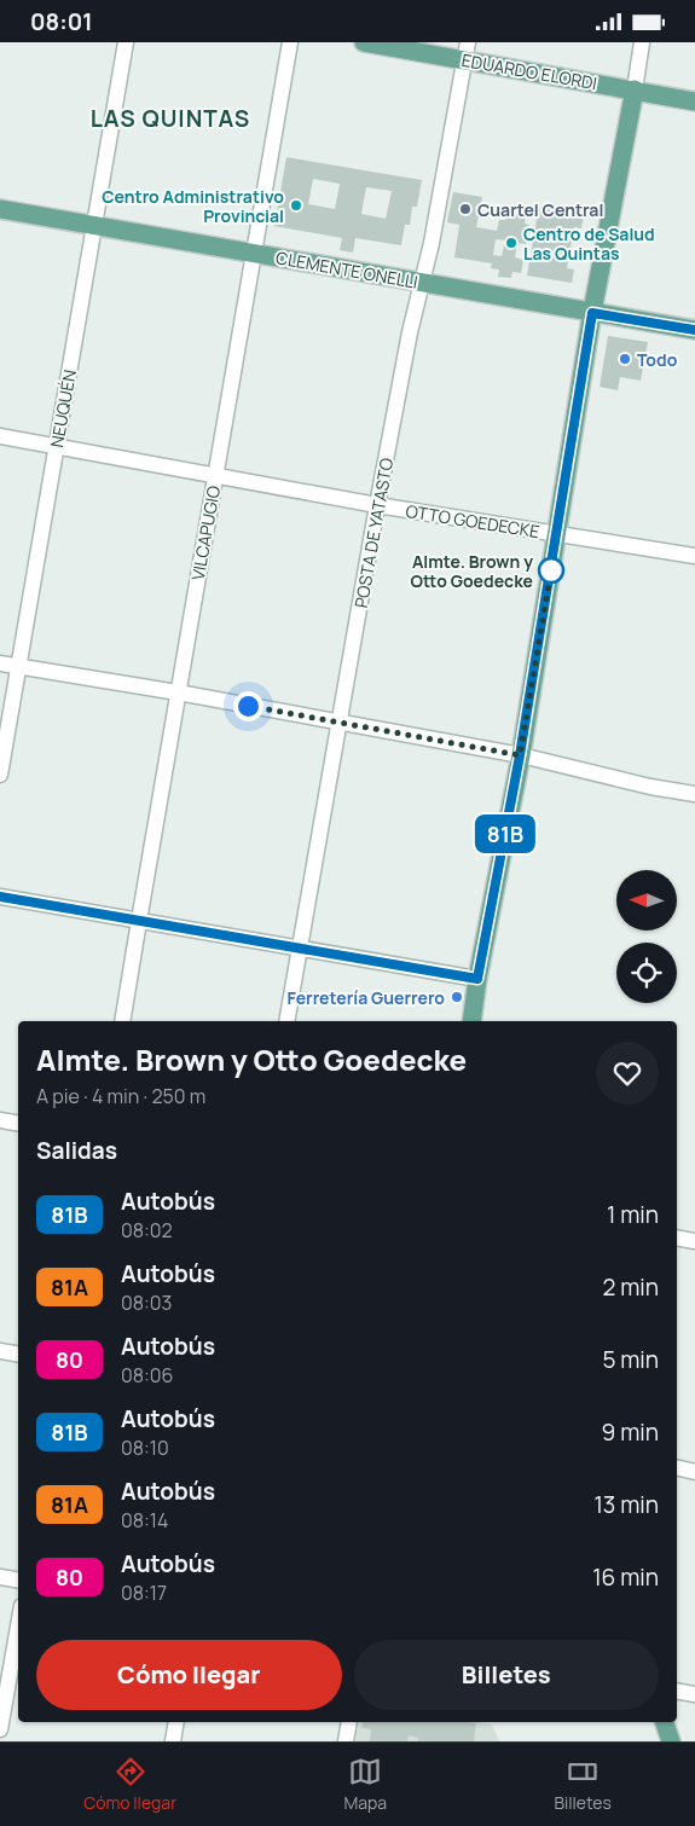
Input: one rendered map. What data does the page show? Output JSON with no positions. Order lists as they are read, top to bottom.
{
  "streets": {
    "main road": ["EDUARDO ELORDI", "CLEMENTE ONELLI"],
    "street": [
      "NEUQUÉN",
      "OTTO GOEDECKE",
      "VILCAPUGIO",
      "POSTA DE YATASTO"
    ]
  },
  "crossings": [
    ["EDUARDO ELORDI", "POSTA DE YATASTO"],
    ["CLEMENTE ONELLI", "NEUQUÉN"],
    ["CLEMENTE ONELLI", "VILCAPUGIO"],
    ["CLEMENTE ONELLI", "POSTA DE YATASTO"],
    ["NEUQUÉN", "OTTO GOEDECKE"],
    ["OTTO GOEDECKE", "VILCAPUGIO"],
    ["OTTO GOEDECKE", "POSTA DE YATASTO"]
  ],
  "districts": ["LAS QUINTAS"],
  "places": [
    "Centro Administrativo Provincial",
    "Cuartel Central",
    "Centro de Salud Las Quintas",
    "Todo",
    "Almte. Brown y Otto Goedecke",
    "Ferretería Guerrero"
  ],
  "lines": ["bus line 81B"],
  "north": "left",
  "page": {
    "status": "08:01",
    "on_map": "81B",
    "heading": [
      ["Almte. Brown y Otto Goedecke", "A pie · 4 min · 250 m"],
      "Salidas"
    ],
    "list": [
      {
        "mark": "81B",
        "name": "Autobús",
        "note": "08:02",
        "value": "1 min"
      },
      {
        "mark": "81A",
        "name": "Autobús",
        "note": "08:03",
        "value": "2 min"
      },
      {
        "mark": "80",
        "name": "Autobús",
        "note": "08:06",
        "value": "5 min"
      },
      {
        "mark": "81B",
        "name": "Autobús",
        "note": "08:10",
        "value": "9 min"
      },
      {
        "mark": "81A",
        "name": "Autobús",
        "note": "08:14",
        "value": "13 min"
      },
      {
        "mark": "80",
        "name": "Autobús",
        "note": "08:17",
        "value": "16 min"
      }
    ],
    "buttons": ["Cómo llegar", "Billetes"],
    "tabs": ["Cómo llegar", "Mapa", "Billetes"]
  }
}
